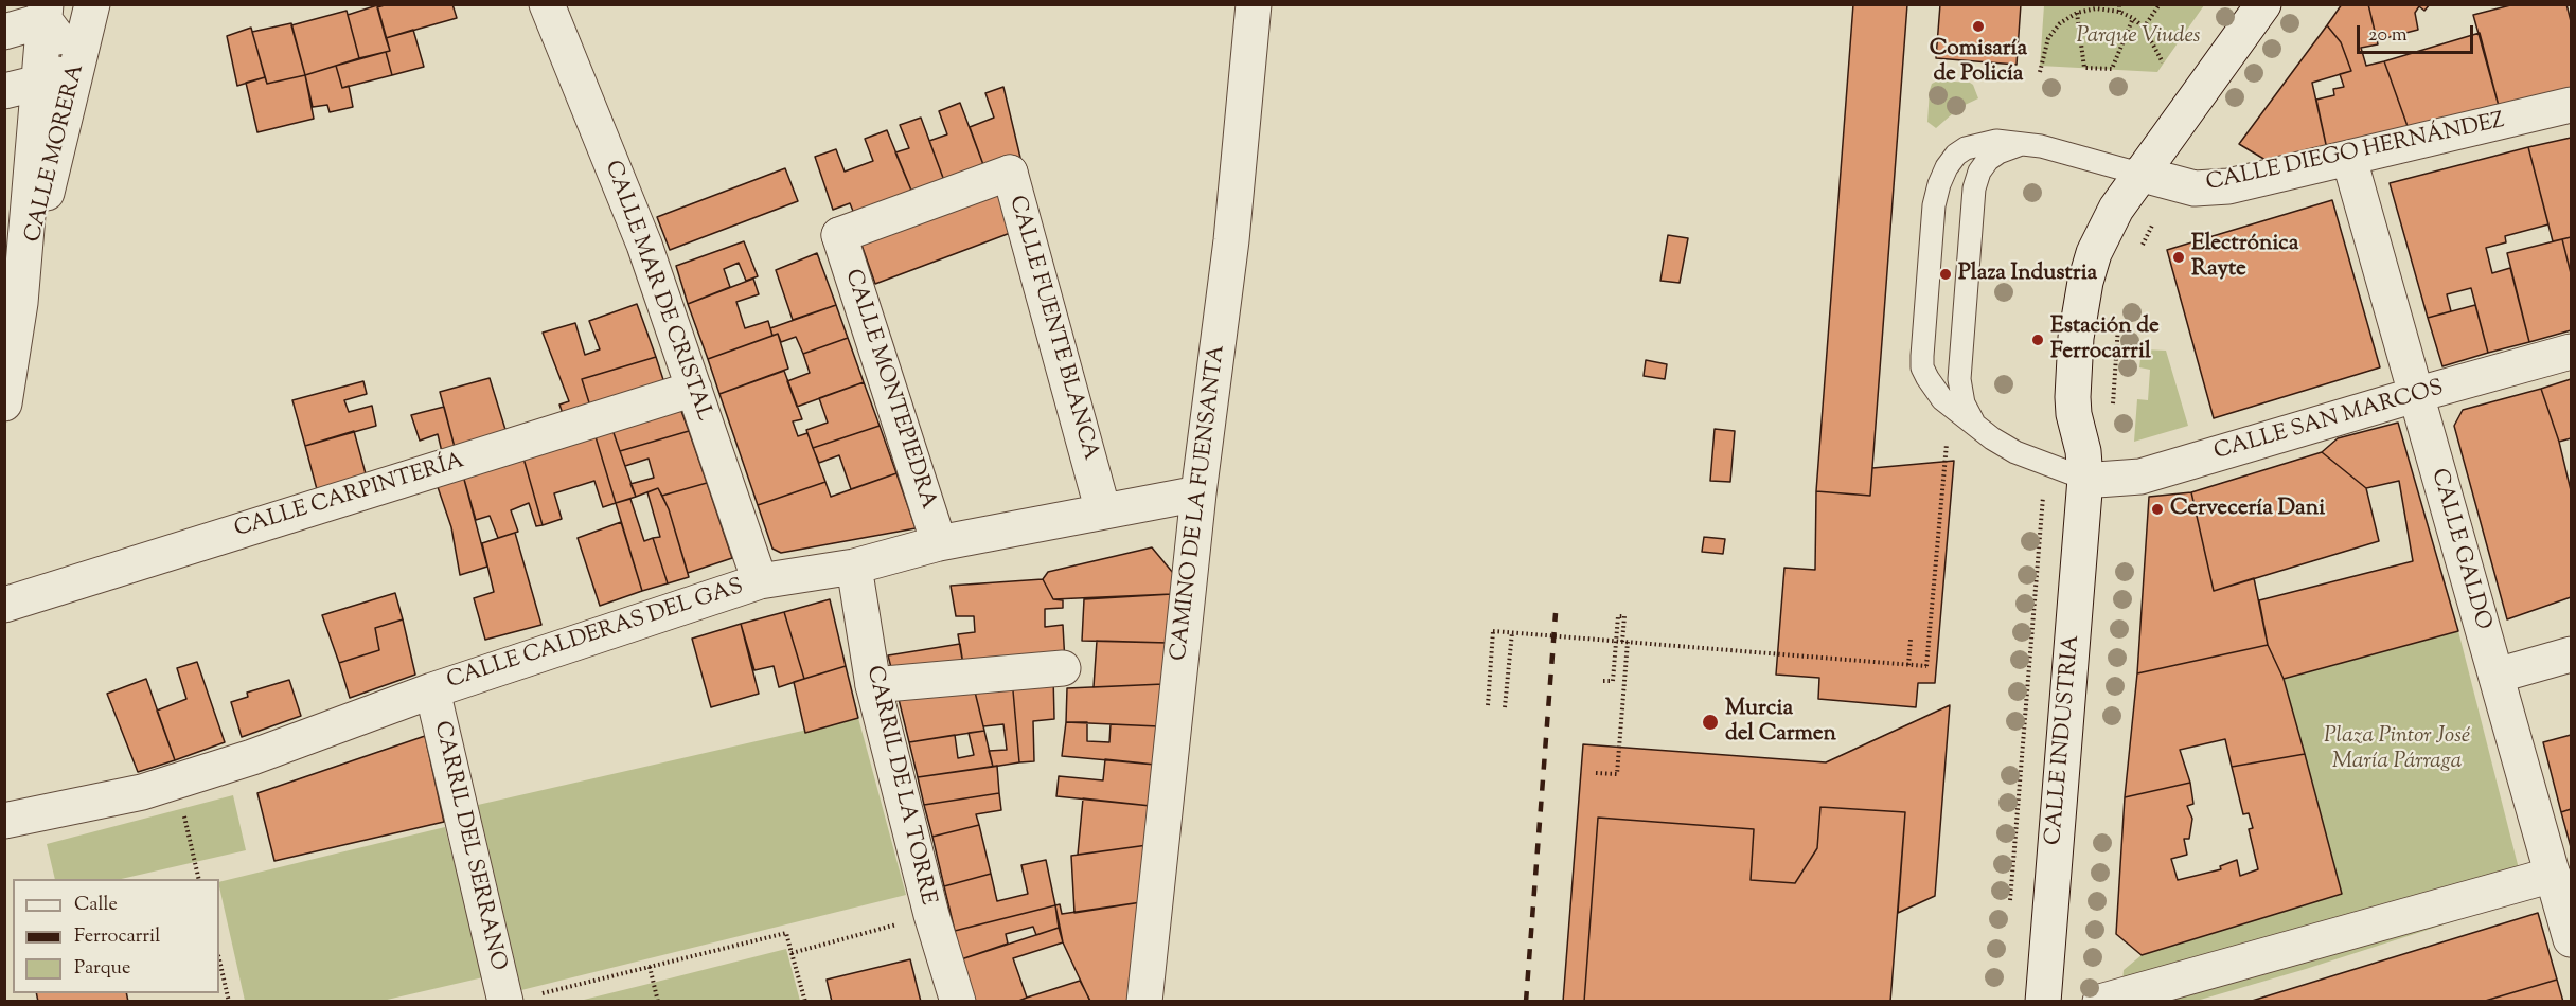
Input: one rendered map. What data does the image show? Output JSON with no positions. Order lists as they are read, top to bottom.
{
  "streets": {
    "street": [
      "CALLE MORERA",
      "CALLE DIEGO HERNÁNDEZ",
      "CALLE MAR DE CRISTAL",
      "CALLE FUENTE BLANCA",
      "CALLE MONTEPIEDRA",
      "CALLE SAN MARCOS",
      "CALLE CARPINTERÍA",
      "CAMINO DE LA FUENSANTA",
      "CALLE GALDO",
      "CALLE CALDERAS DEL GAS",
      "CALLE INDUSTRIA",
      "CARRIL DE LA TORRE",
      "CARRIL DEL SERRANO"
    ]
  },
  "crossings": [
    ["CALLE DIEGO HERNÁNDEZ", "CALLE GALDO"],
    ["CALLE MAR DE CRISTAL", "CALLE CARPINTERÍA"],
    ["CALLE MAR DE CRISTAL", "CALLE CALDERAS DEL GAS"],
    ["CALLE FUENTE BLANCA", "CALLE MONTEPIEDRA"],
    ["CALLE FUENTE BLANCA", "CALLE CALDERAS DEL GAS"],
    ["CALLE MONTEPIEDRA", "CALLE CALDERAS DEL GAS"],
    ["CALLE SAN MARCOS", "CALLE GALDO"],
    ["CALLE SAN MARCOS", "CALLE INDUSTRIA"],
    ["CAMINO DE LA FUENSANTA", "CALLE CALDERAS DEL GAS"],
    ["CALLE CALDERAS DEL GAS", "CARRIL DE LA TORRE"],
    ["CALLE CALDERAS DEL GAS", "CARRIL DEL SERRANO"]
  ],
  "parks": ["Parque Viudes", "Plaza Pintor José María Párraga"],
  "places": [
    "Comisaría de Policía",
    "Electrónica Rayte",
    "Plaza Industria",
    "Estación de Ferrocarril",
    "Cervecería Dani",
    "Murcia del Carmen"
  ],
  "legend": ["Calle", "Ferrocarril", "Parque"],
  "scale_bar": "20 m"
}
